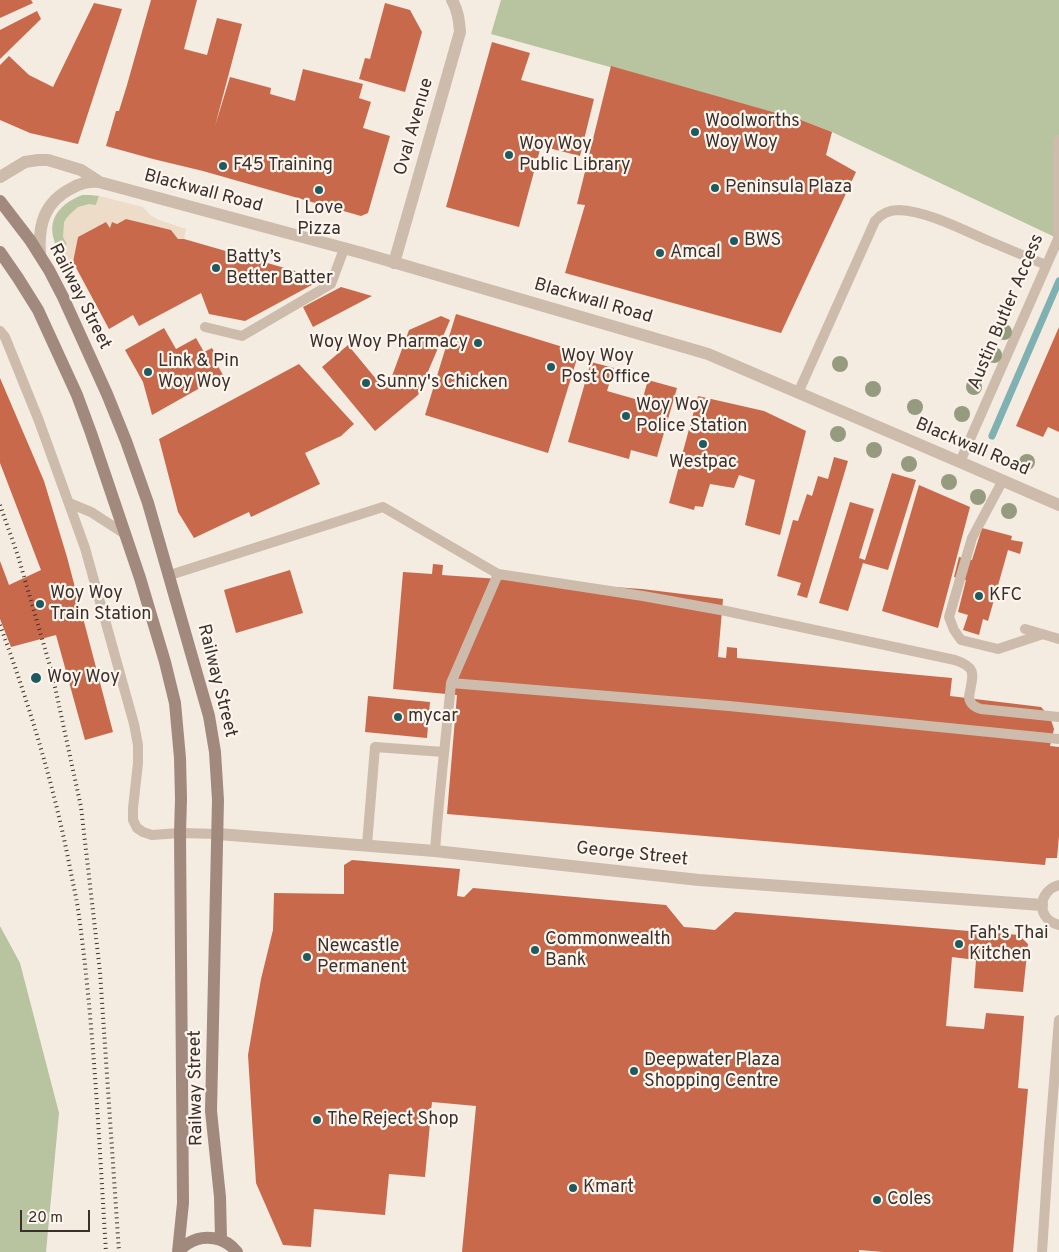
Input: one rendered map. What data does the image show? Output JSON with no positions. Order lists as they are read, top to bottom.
{
  "streets": {
    "main road": ["Railway Street"],
    "street": ["Oval Avenue", "Blackwall Road", "George Street"],
    "lane": ["Austin Butler Access"]
  },
  "crossings": [
    ["Oval Avenue", "Blackwall Road"],
    ["Blackwall Road", "Railway Street"],
    ["Blackwall Road", "Austin Butler Access"],
    ["Railway Street", "George Street"]
  ],
  "places": [
    "Woolworths Woy Woy",
    "Woy Woy Public Library",
    "F45 Training",
    "Peninsula Plaza",
    "I Love Pizza",
    "BWS",
    "Amcal",
    "Batty’s Better Batter",
    "Woy Woy Pharmacy",
    "Woy Woy Post Office",
    "Link & Pin Woy Woy",
    "Sunny's Chicken",
    "Woy Woy Police Station",
    "Westpac",
    "KFC",
    "Woy Woy Train Station",
    "Woy Woy",
    "mycar",
    "Fah's Thai Kitchen",
    "Commonwealth Bank",
    "Newcastle Permanent",
    "Deepwater Plaza Shopping Centre",
    "The Reject Shop",
    "Kmart",
    "Coles"
  ],
  "scale_bar": "20 m"
}
